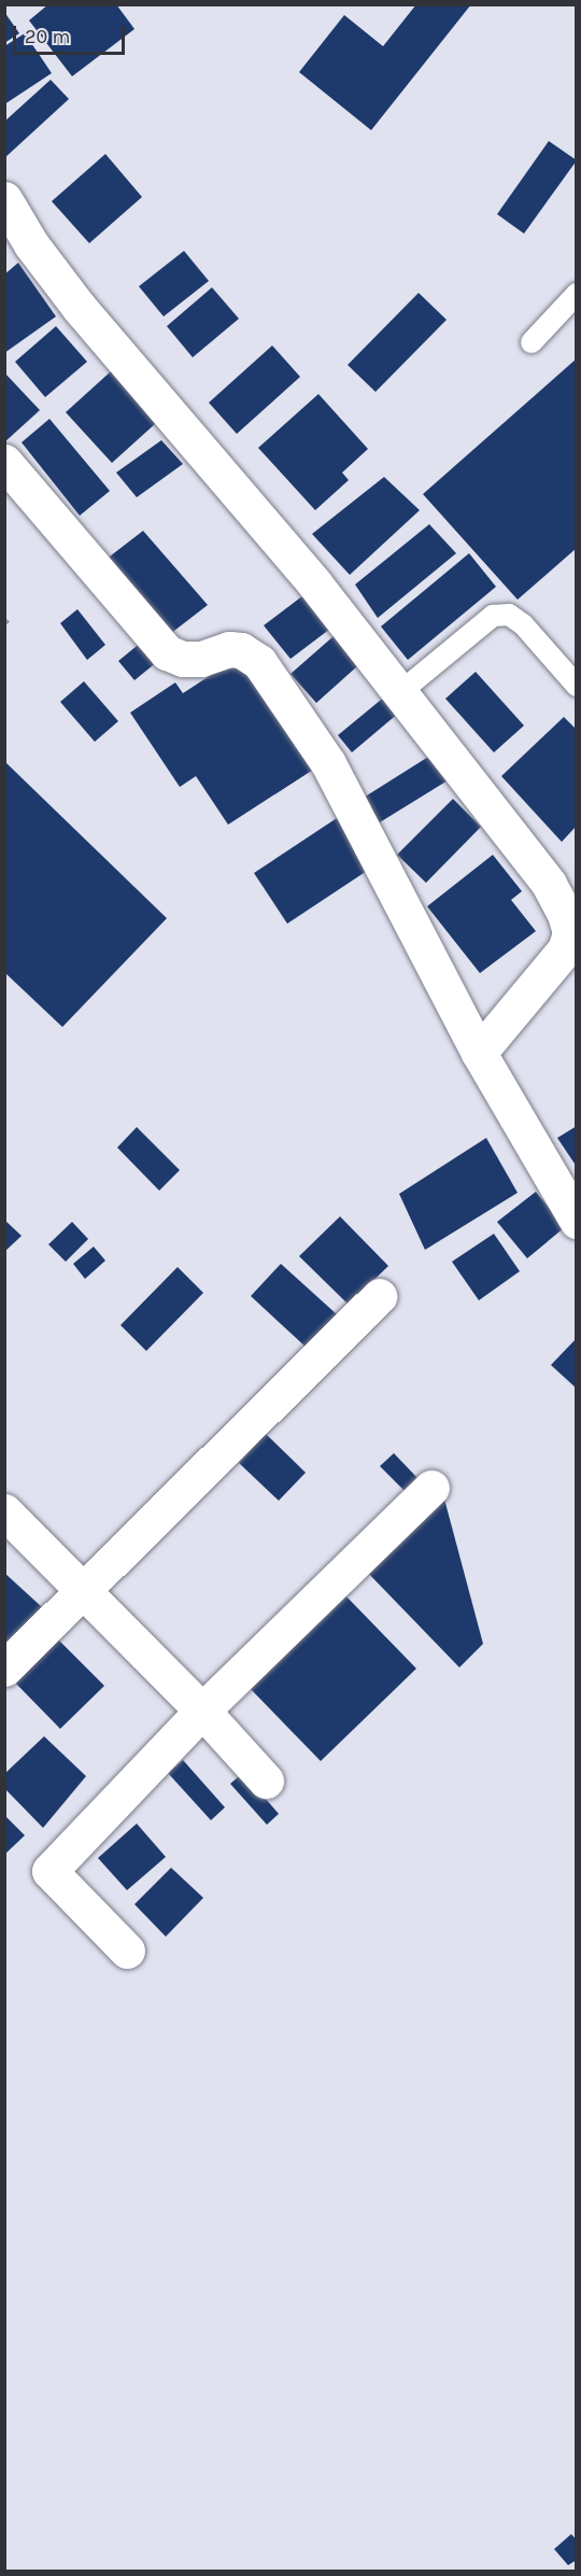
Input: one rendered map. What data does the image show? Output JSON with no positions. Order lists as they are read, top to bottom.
{
  "scale_bar": "20 m"
}
